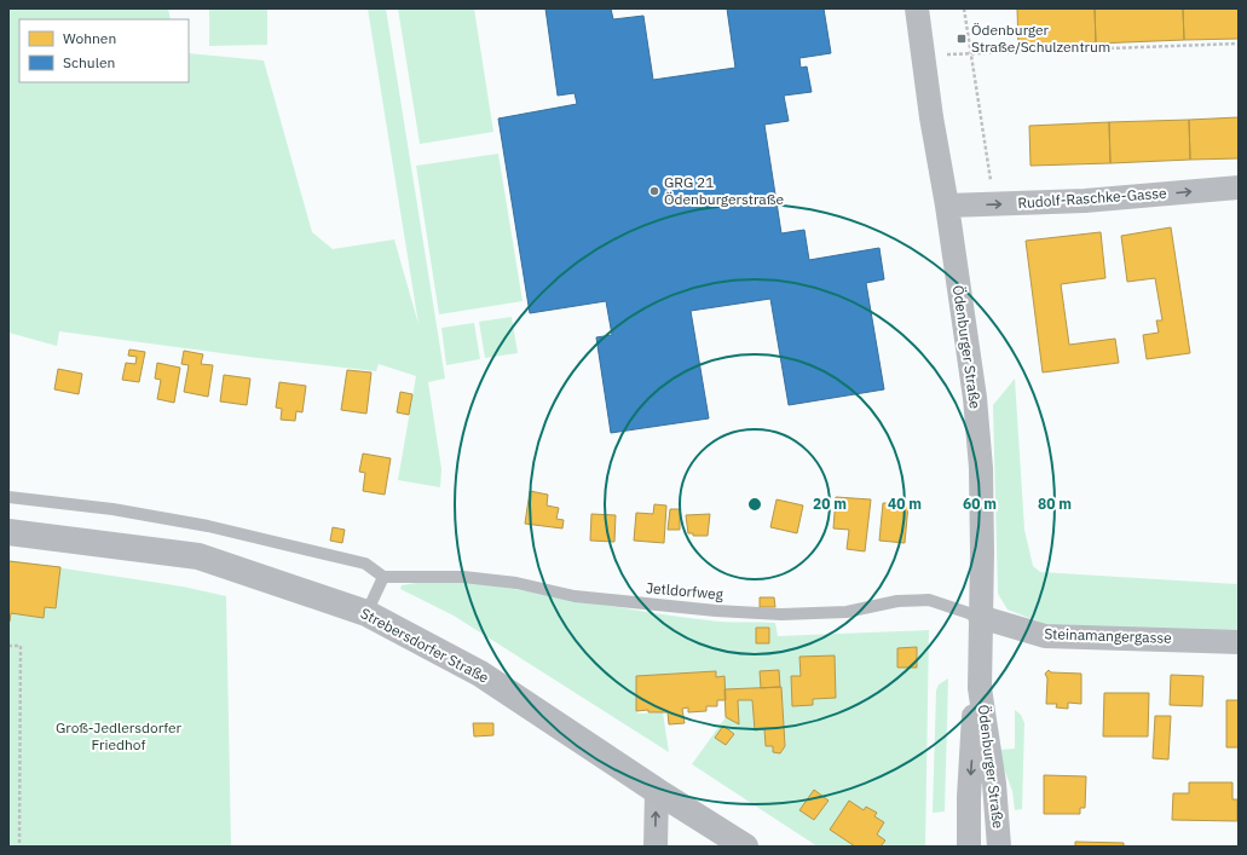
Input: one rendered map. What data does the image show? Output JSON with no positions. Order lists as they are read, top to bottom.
{
  "streets": {
    "street": [
      "Rudolf-Raschke-Gasse",
      "Ödenburger Straße",
      "Steinamangergasse",
      "Strebersdorfer Straße"
    ],
    "lane": ["Jetldorfweg"]
  },
  "crossings": [
    ["Rudolf-Raschke-Gasse", "Ödenburger Straße"],
    ["Ödenburger Straße", "Jetldorfweg"],
    ["Ödenburger Straße", "Steinamangergasse"],
    ["Jetldorfweg", "Steinamangergasse"]
  ],
  "one_way": ["Rudolf-Raschke-Gasse"],
  "parks": ["Groß-Jedlersdorfer Friedhof"],
  "places": {
    "transit": ["Ödenburger Straße/Schulzentrum"],
    "other": ["GRG 21 Ödenburgerstraße"]
  },
  "legend": ["Wohnen", "Schulen"],
  "rings": [
    "20 m",
    "40 m",
    "60 m",
    "80 m"
  ]
}
